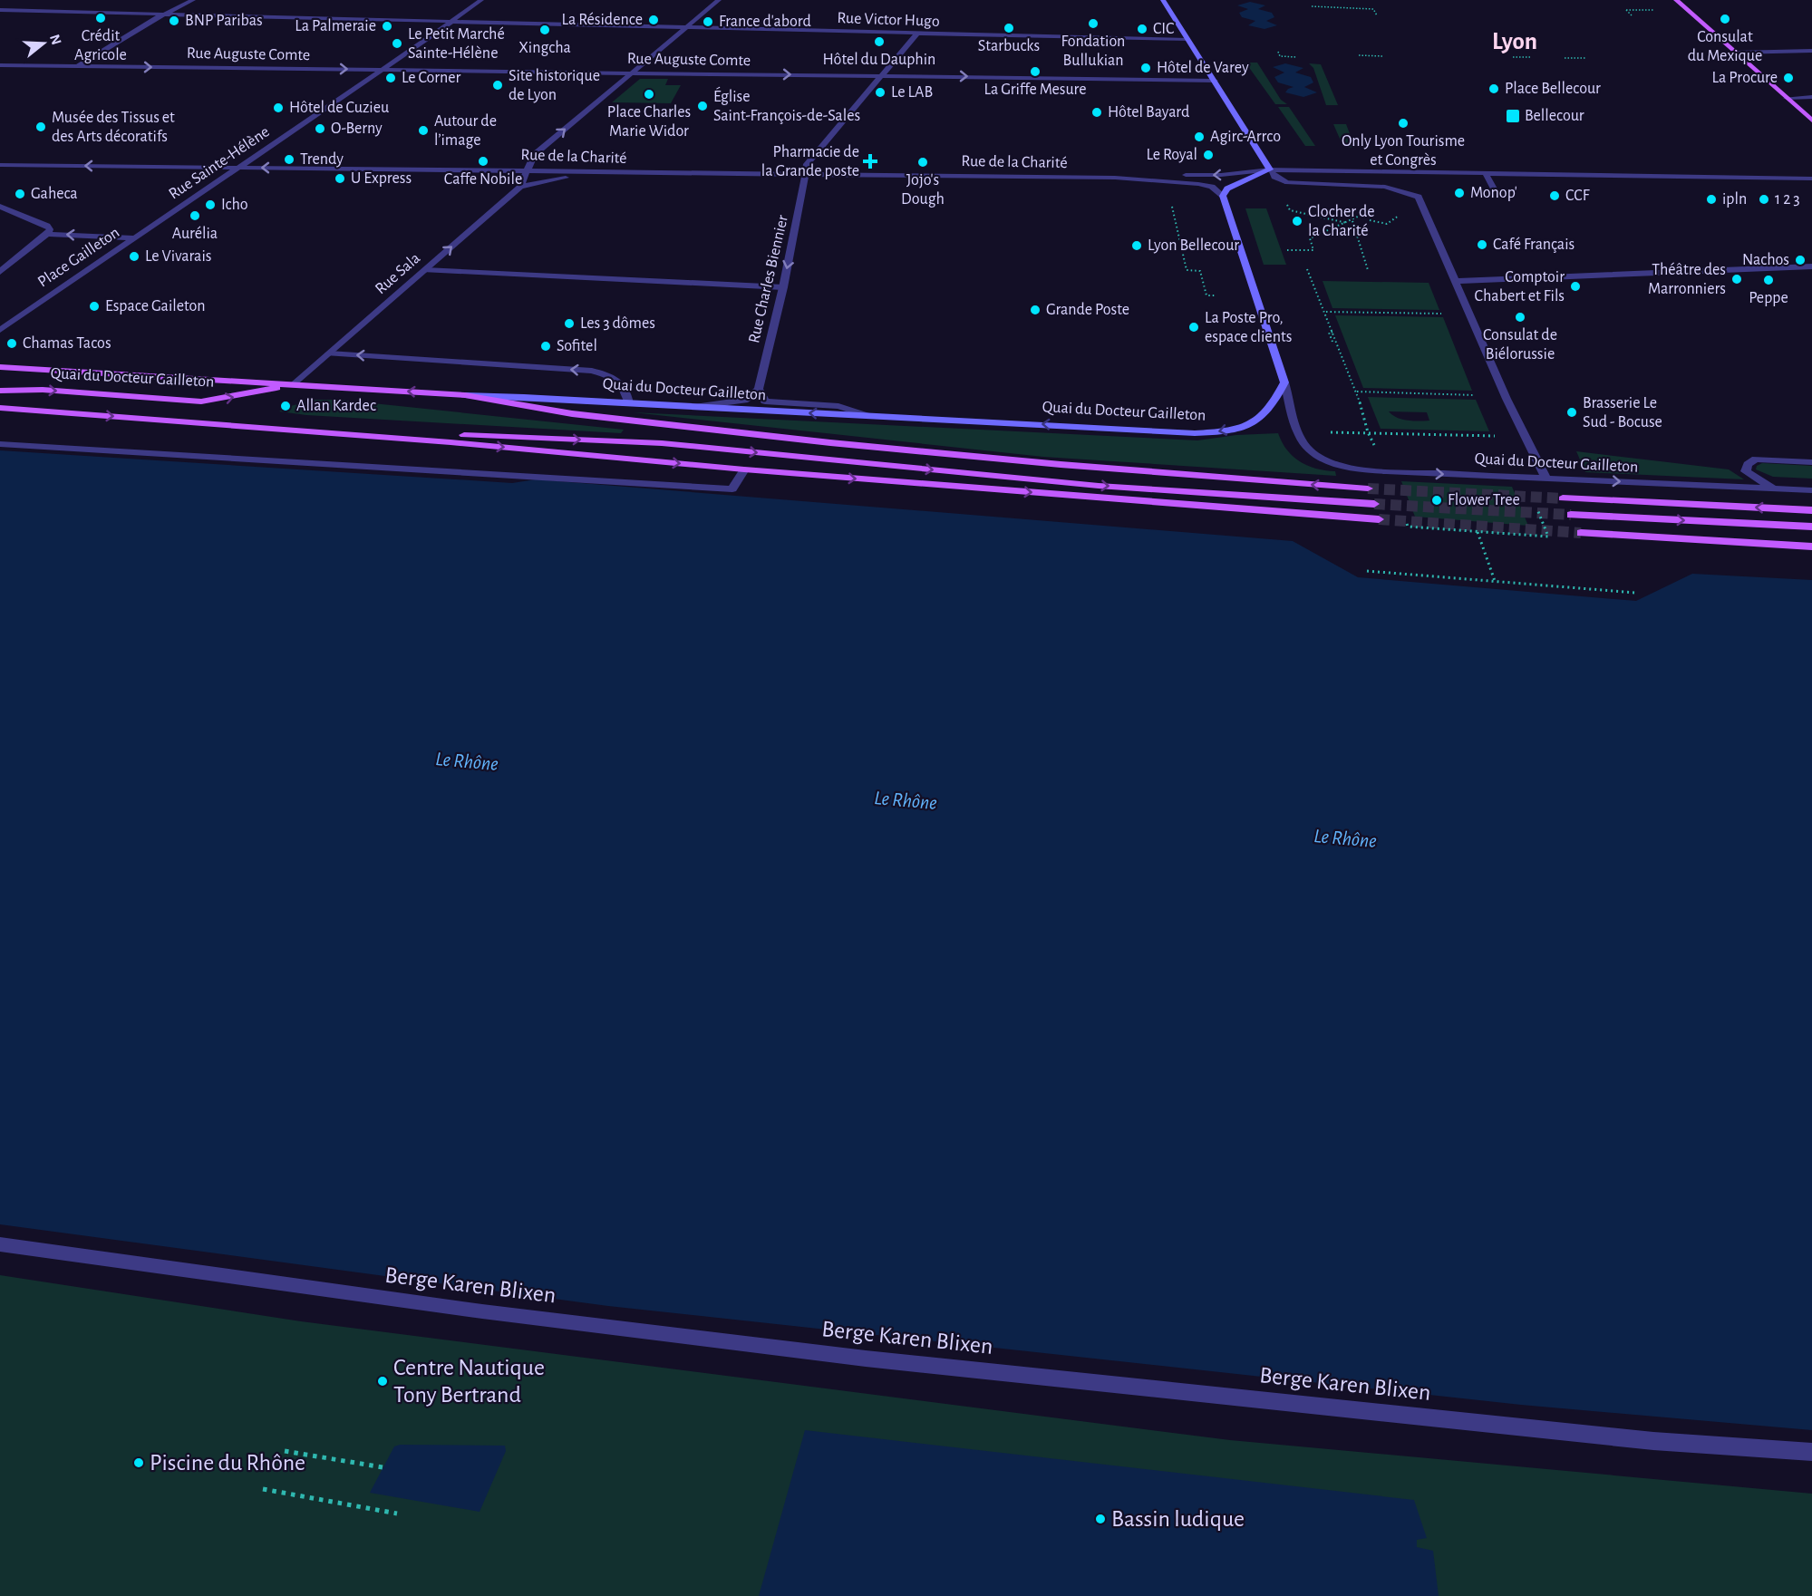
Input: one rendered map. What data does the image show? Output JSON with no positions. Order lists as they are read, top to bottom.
{
  "streets": {
    "main road": ["Quai du Docteur Gailleton"],
    "street": [
      "Rue Victor Hugo",
      "Rue Auguste Comte",
      "Rue de la Charité",
      "Rue Sainte-Hélène",
      "Place Gailleton",
      "Rue Sala",
      "Rue Charles Biennier",
      "Berge Karen Blixen"
    ]
  },
  "crossings": [
    ["Rue Victor Hugo", "Rue Sainte-Hélène"],
    ["Rue Victor Hugo", "Rue Sala"],
    ["Rue Victor Hugo", "Rue Charles Biennier"],
    ["Rue Auguste Comte", "Rue Sainte-Hélène"],
    ["Rue Auguste Comte", "Rue Sala"],
    ["Rue Auguste Comte", "Rue Charles Biennier"],
    ["Rue de la Charité", "Rue Sainte-Hélène"],
    ["Rue de la Charité", "Rue Sala"],
    ["Rue de la Charité", "Rue Charles Biennier"],
    ["Rue Sainte-Hélène", "Place Gailleton"],
    ["Rue Sala", "Quai du Docteur Gailleton"]
  ],
  "one_way": ["Rue Auguste Comte", "Rue Sala"],
  "districts": ["Lyon"],
  "water": ["Le Rhône"],
  "places": {
    "other": [
      "Crédit Agricole",
      "Consulat du Mexique",
      "La Résidence",
      "BNP Paribas",
      "France d'abord",
      "Fondation Bullukian",
      "La Palmeraie",
      "Starbucks",
      "CIC",
      "Xingcha",
      "Hôtel du Dauphin",
      "Le Petit Marché Sainte-Hélène",
      "Hôtel de Varey",
      "La Griffe Mesure",
      "Le Corner",
      "La Procure",
      "Site historique de Lyon",
      "Place Bellecour",
      "Le LAB",
      "Place Charles Marie Widor",
      "Église Saint-François-de-Sales",
      "Hôtel de Cuzieu",
      "Hôtel Bayard",
      "Only Lyon Tourisme et Congrès",
      "Musée des Tissus et des Arts décoratifs",
      "O-Berny",
      "Autour de l’image",
      "Agirc-Arrco",
      "Le Royal",
      "Trendy",
      "Caffe Nobile",
      "Jojo's Dough",
      "U Express",
      "Monop'",
      "Gaheca",
      "CCF",
      "ipln",
      "1 2 3",
      "Icho",
      "Aurélia",
      "Clocher de la Charité",
      "Café Français",
      "Lyon Bellecour",
      "Le Vivarais",
      "Nachos",
      "Théâtre des Marronniers",
      "Peppe",
      "Comptoir Chabert et Fils",
      "Espace Gaileton",
      "Grande Poste",
      "Consulat de Biélorussie",
      "Les 3 dômes",
      "La Poste Pro, espace clients",
      "Chamas Tacos",
      "Sofitel",
      "Allan Kardec",
      "Brasserie Le Sud - Bocuse",
      "Flower Tree",
      "Centre Nautique Tony Bertrand",
      "Piscine du Rhône",
      "Bassin ludique"
    ],
    "transit": ["Bellecour"],
    "health": ["Pharmacie de la Grande poste"]
  },
  "north": "right"
}
